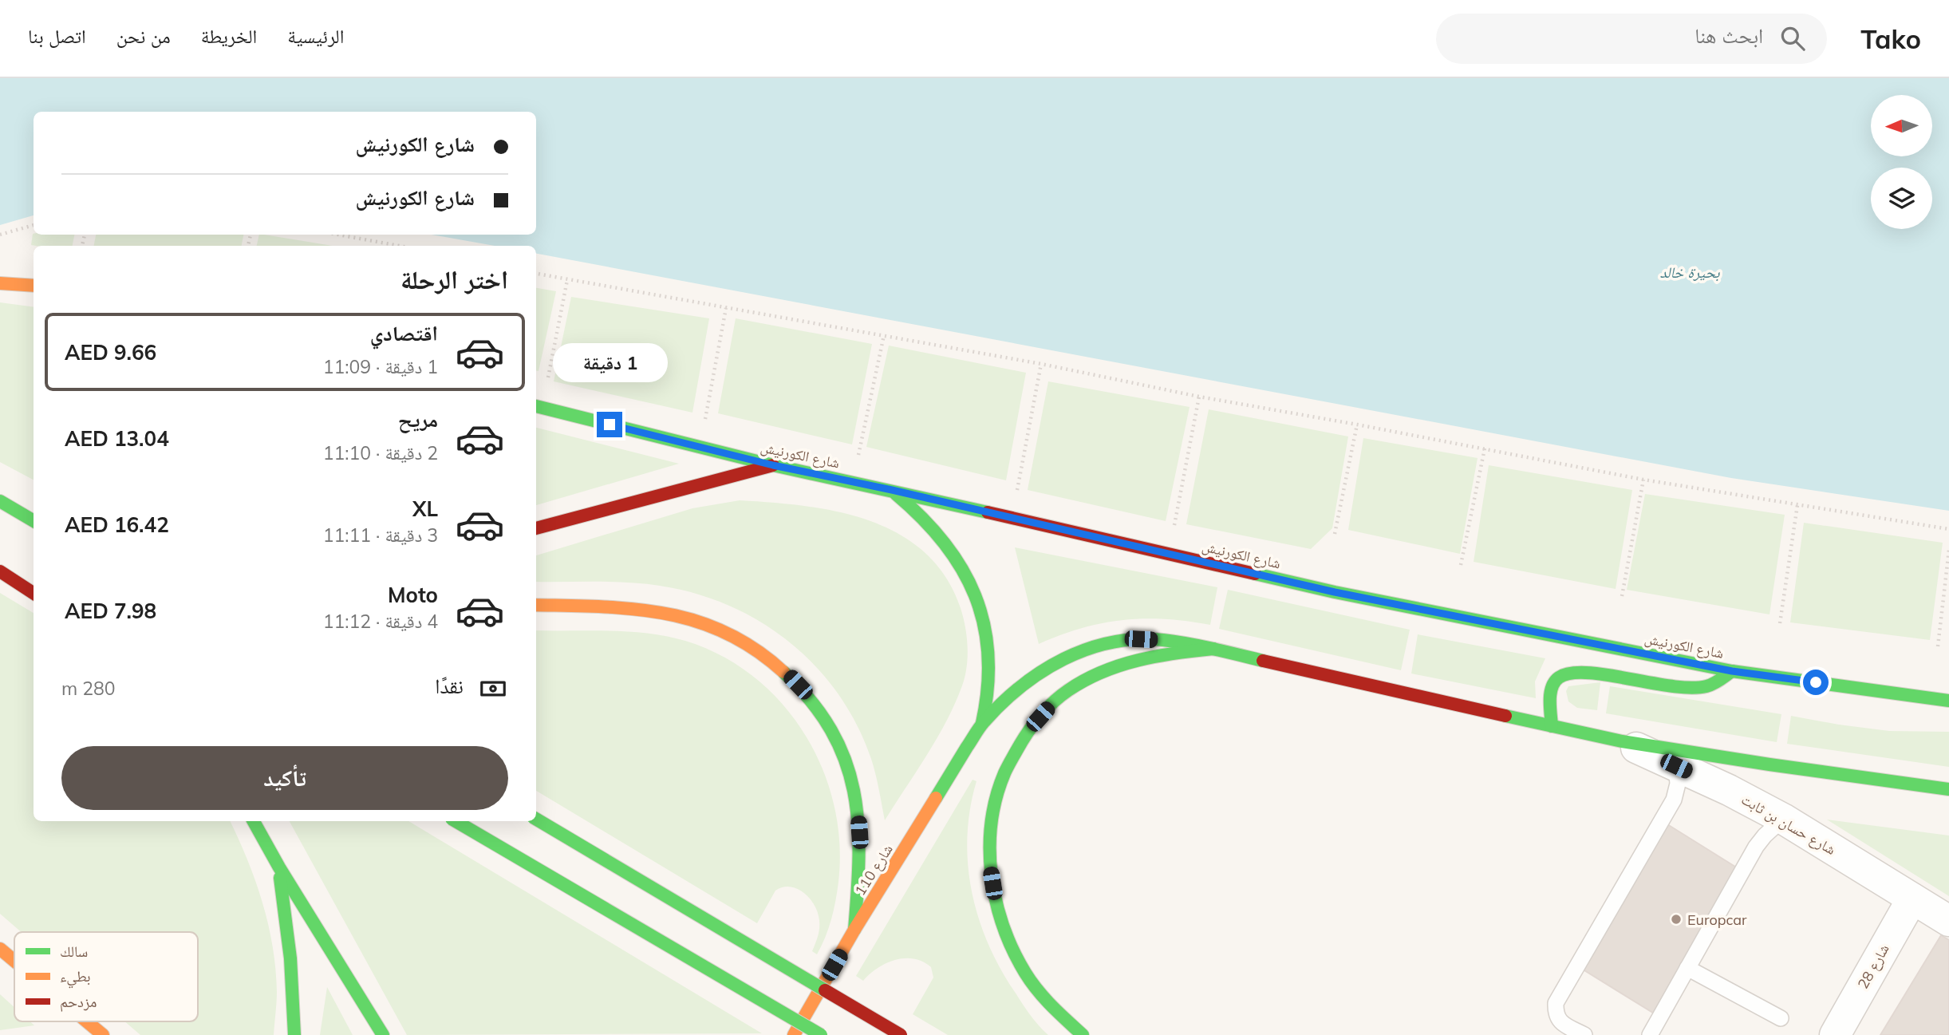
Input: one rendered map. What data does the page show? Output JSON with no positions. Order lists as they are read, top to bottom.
{
  "streets": {
    "main road": ["شارع الكورنيش", "شارع 110"],
    "street": ["شارع حسان بن ثابت", "شارع 28"]
  },
  "crossings": [
    ["شارع حسان بن ثابت", "شارع 28"]
  ],
  "water": ["بحيرة خالد"],
  "places": ["Europcar"],
  "legend": ["سالك", "بطيء", "مزدحم"],
  "north": "left",
  "page": {
    "header": "Tako",
    "search": "ابحث هنا",
    "nav": [
      "الرئيسية",
      "الخريطة",
      "من نحن",
      "اتصل بنا"
    ],
    "banner": ["شارع الكورنيش", "شارع الكورنيش"],
    "heading": "اختر الرحلة",
    "list": [
      {
        "name": "اقتصادي",
        "note": "1 دقيقة · 11:09",
        "value": "AED 9.66"
      },
      {
        "name": "مريح",
        "note": "2 دقيقة · 11:10",
        "value": "AED 13.04"
      },
      {
        "name": "XL",
        "note": "3 دقيقة · 11:11",
        "value": "AED 16.42"
      },
      {
        "name": "Moto",
        "note": "4 دقيقة · 11:12",
        "value": "AED 7.98"
      }
    ],
    "bubble": "1 دقيقة",
    "pay": ["نقدًا", "280 m"],
    "buttons": "تأكيد"
  }
}
